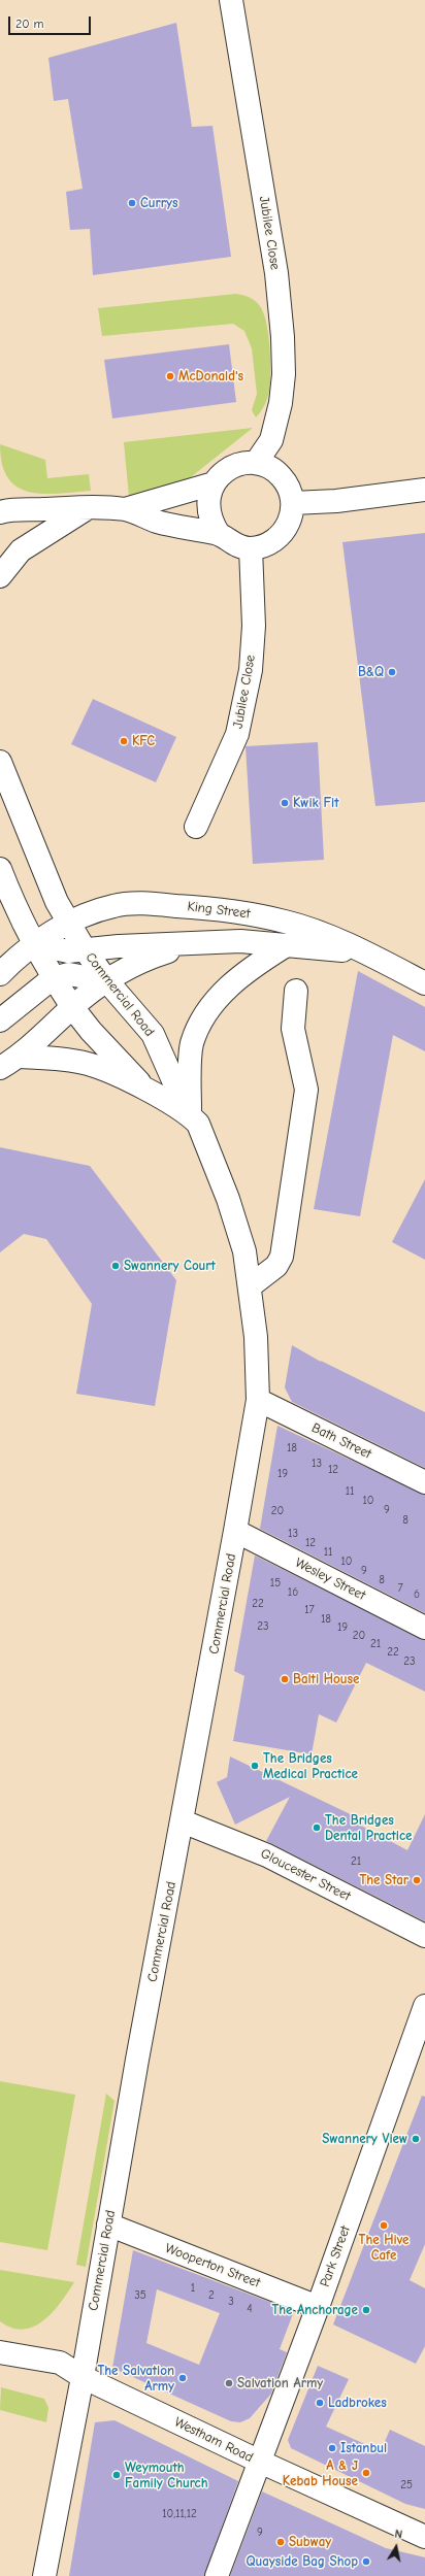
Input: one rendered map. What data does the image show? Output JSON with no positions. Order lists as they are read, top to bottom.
{
  "streets": {
    "street": [
      "Jubilee Close",
      "King Street",
      "Commercial Road",
      "Bath Street",
      "Wesley Street",
      "Gloucester Street",
      "Park Street",
      "Wooperton Street",
      "Westham Road"
    ]
  },
  "crossings": [
    ["King Street", "Commercial Road"],
    ["Commercial Road", "Bath Street"],
    ["Commercial Road", "Wesley Street"],
    ["Commercial Road", "Gloucester Street"],
    ["Commercial Road", "Wooperton Street"],
    ["Commercial Road", "Westham Road"],
    ["Park Street", "Wooperton Street"],
    ["Park Street", "Westham Road"]
  ],
  "places": [
    "Currys",
    "McDonald's",
    "B&Q",
    "KFC",
    "Kwik Fit",
    "Swannery Court",
    "Balti House",
    "The Bridges Medical Practice",
    "The Bridges Dental Practice",
    "The Star",
    "Swannery View",
    "The Hive Cafe",
    "The Anchorage",
    "The Salvation Army",
    "Salvation Army",
    "Ladbrokes",
    "Istanbul",
    "A & J Kebab House",
    "Weymouth Family Church",
    "Subway",
    "Quayside Bag Shop"
  ],
  "house_numbers": [
    "18",
    "13",
    "12",
    "19",
    "11",
    "10",
    "9",
    "20",
    "8",
    "13",
    "12",
    "11",
    "10",
    "9",
    "8",
    "15",
    "7",
    "16",
    "6",
    "22",
    "17",
    "18",
    "23",
    "19",
    "20",
    "21",
    "22",
    "23",
    "21",
    "1",
    "35",
    "2",
    "3",
    "4",
    "25",
    "10,11,12",
    "9"
  ],
  "scale_bar": "20 m",
  "north": "top"
}
